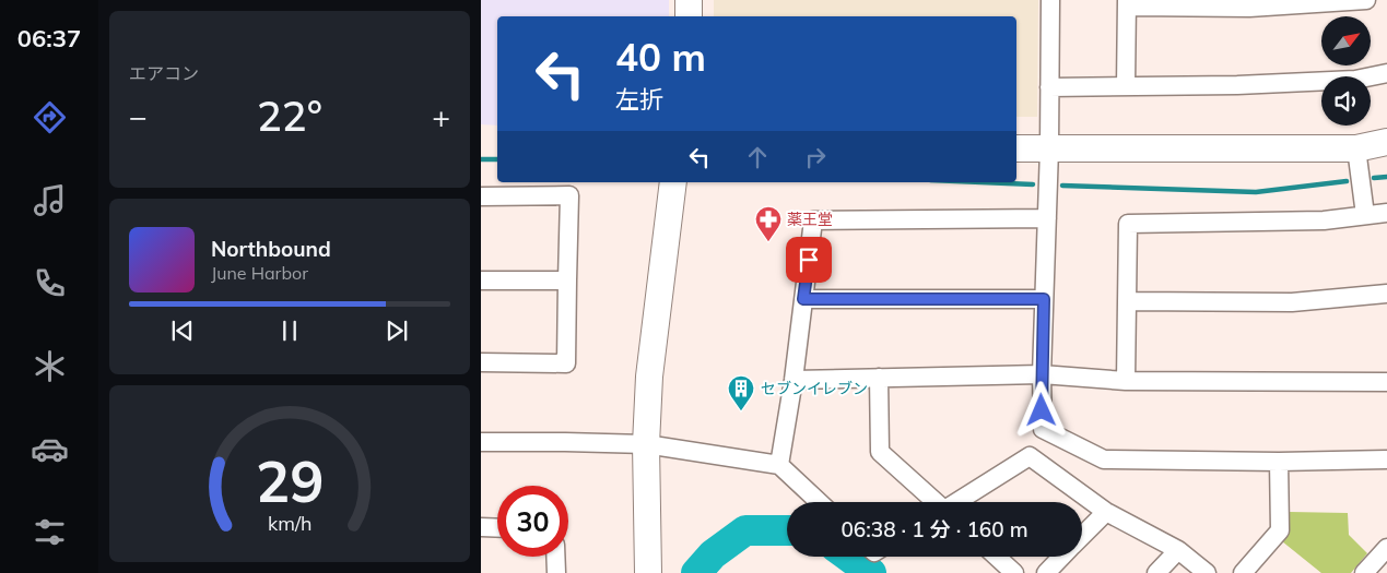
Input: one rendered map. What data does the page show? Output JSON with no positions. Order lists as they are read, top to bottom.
{
  "places": {
    "pharmacy": ["薬王堂"],
    "building": ["セブンイレブン"]
  },
  "north": "top right",
  "page": {
    "tabs": "06:37",
    "tile": "エアコン",
    "turn": ["40 m", "左折"],
    "heat": ["−", "22°", "+"],
    "song": ["Northbound", "June Harbor"],
    "limit": "30",
    "trip": "06:38 · 1 分 · 160 m",
    "gauge": ["29", "km/h"]
  }
}
